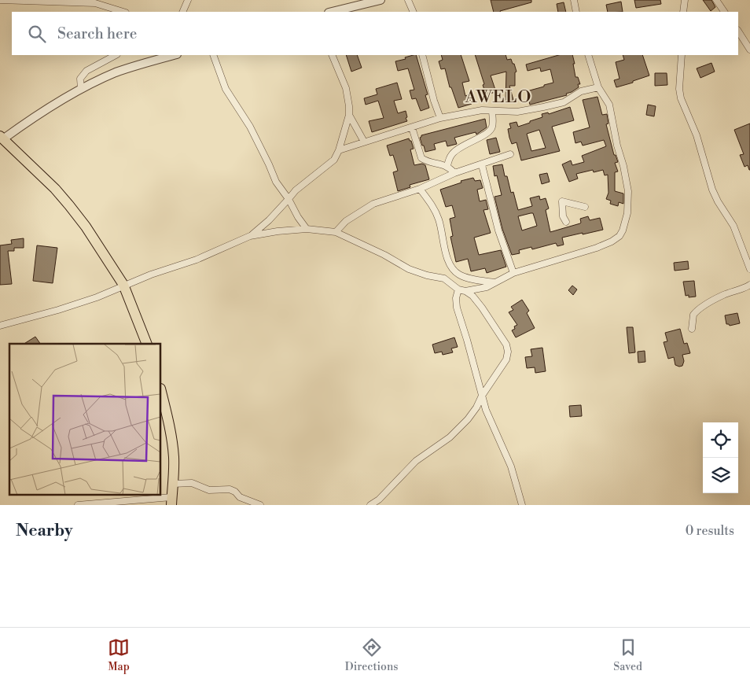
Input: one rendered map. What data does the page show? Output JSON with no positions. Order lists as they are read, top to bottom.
{
  "districts": ["AWELO"],
  "page": {
    "search": "Search here",
    "heading": ["Nearby", "0 results"],
    "nav": ["Map", "Directions", "Saved"]
  }
}
